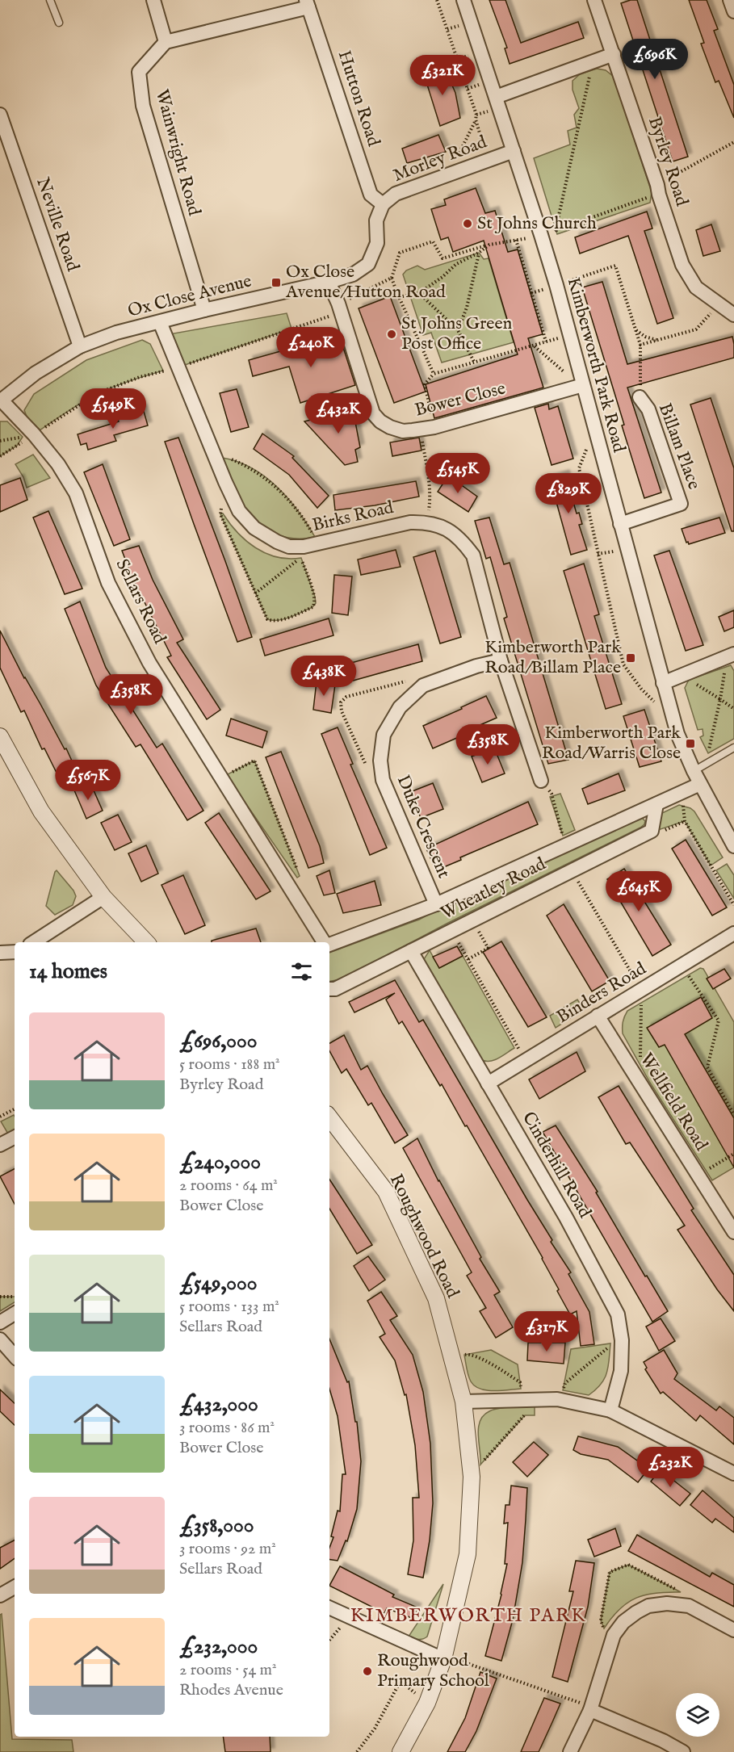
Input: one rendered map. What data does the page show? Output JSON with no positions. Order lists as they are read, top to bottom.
{
  "streets": {
    "street": [
      "Hutton Road",
      "Wainwright Road",
      "Morley Road",
      "Byrley Road",
      "Neville Road",
      "Ox Close Avenue",
      "Kimberworth Park Road",
      "Bower Close",
      "Billam Place",
      "Birks Road",
      "Sellars Road",
      "Duke Crescent",
      "Wheatley Road",
      "Binders Road",
      "Wellfield Road",
      "Cinderhill Road",
      "Roughwood Road"
    ]
  },
  "crossings": [
    ["Hutton Road", "Morley Road"],
    ["Hutton Road", "Ox Close Avenue"],
    ["Wainwright Road", "Ox Close Avenue"],
    ["Morley Road", "Ox Close Avenue"],
    ["Morley Road", "Kimberworth Park Road"],
    ["Neville Road", "Ox Close Avenue"],
    ["Ox Close Avenue", "Bower Close"],
    ["Ox Close Avenue", "Birks Road"],
    ["Ox Close Avenue", "Sellars Road"],
    ["Kimberworth Park Road", "Bower Close"],
    ["Kimberworth Park Road", "Billam Place"],
    ["Kimberworth Park Road", "Wheatley Road"],
    ["Birks Road", "Duke Crescent"],
    ["Duke Crescent", "Wheatley Road"],
    ["Wheatley Road", "Cinderhill Road"],
    ["Binders Road", "Wellfield Road"],
    ["Binders Road", "Cinderhill Road"]
  ],
  "districts": ["KIMBERWORTH PARK"],
  "places": {
    "other": ["St Johns Church", "St Johns Green Post Office", "Roughwood Primary School"],
    "transit": ["Ox Close Avenue/Hutton Road", "Kimberworth Park Road/Billam Place", "Kimberworth Park Road/Warris Close"]
  },
  "page": {
    "price": [
      "£696K",
      "£321K",
      "£240K",
      "£549K",
      "£432K",
      "£545K",
      "£829K",
      "£438K",
      "£358K",
      "£358K",
      "£567K",
      "£645K",
      "£317K",
      "£232K"
    ],
    "heading": "14 homes",
    "list": [
      {
        "name": "£696,000",
        "note": "5 rooms · 188 m² · Byrley Road"
      },
      {
        "name": "£240,000",
        "note": "2 rooms · 64 m² · Bower Close"
      },
      {
        "name": "£549,000",
        "note": "5 rooms · 133 m² · Sellars Road"
      },
      {
        "name": "£432,000",
        "note": "3 rooms · 86 m² · Bower Close"
      },
      {
        "name": "£358,000",
        "note": "3 rooms · 92 m² · Sellars Road"
      },
      {
        "name": "£232,000",
        "note": "2 rooms · 54 m² · Rhodes Avenue"
      }
    ]
  }
}
